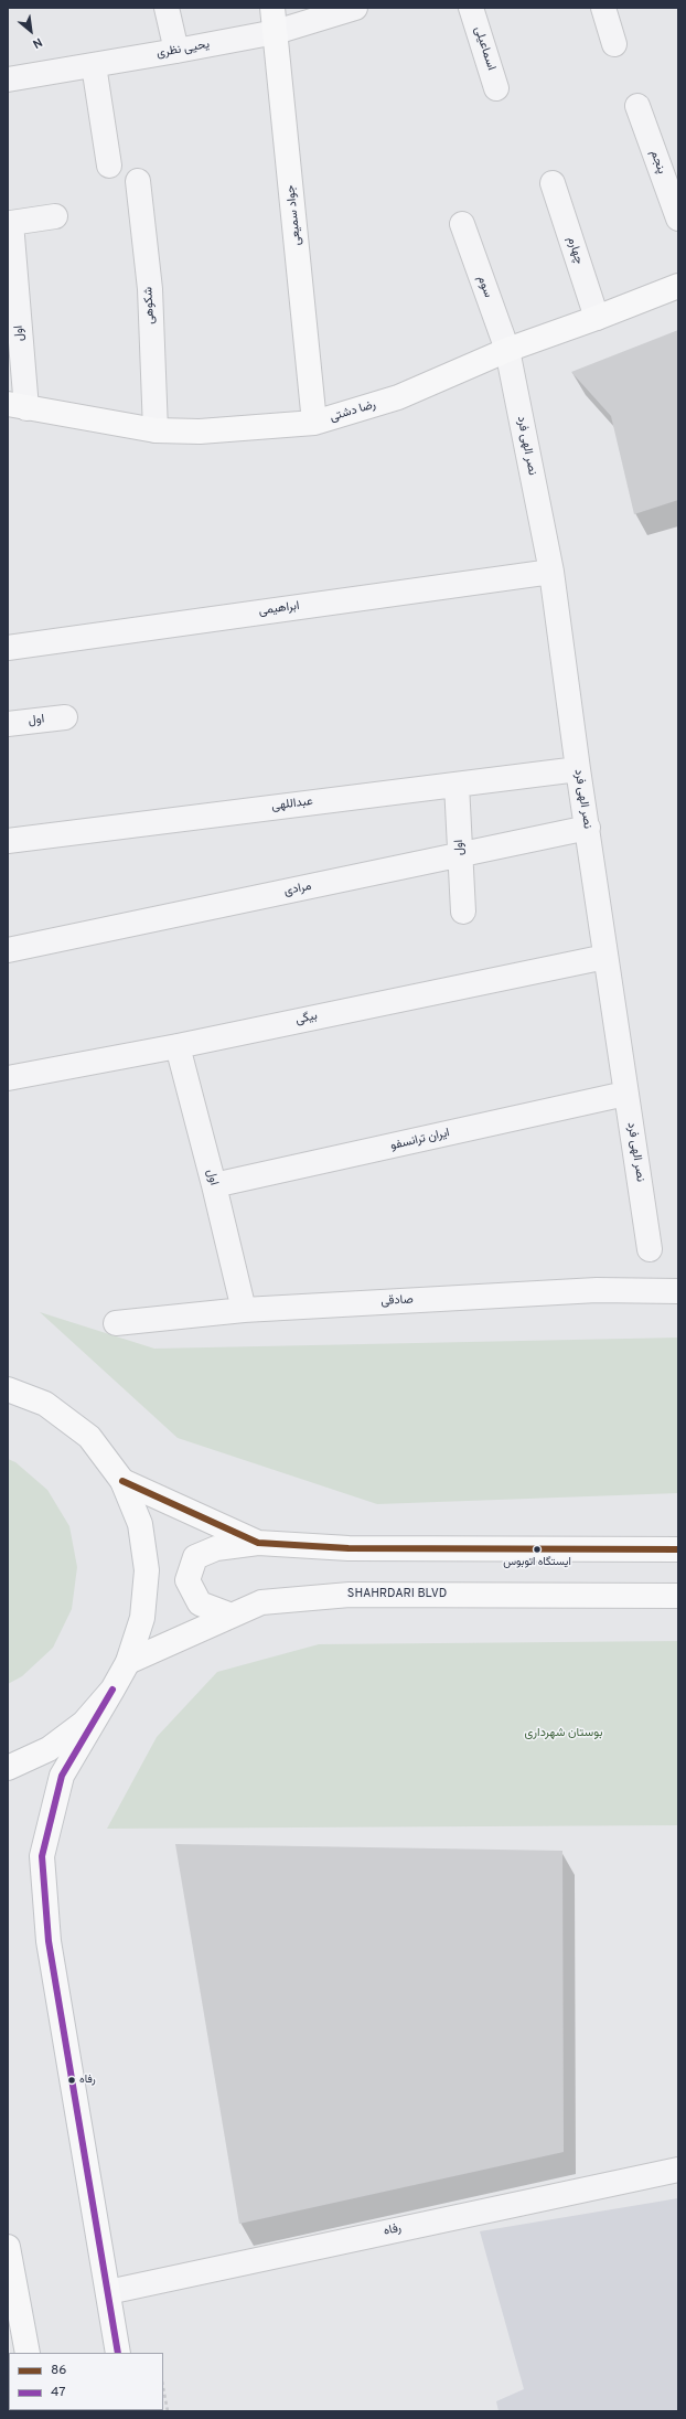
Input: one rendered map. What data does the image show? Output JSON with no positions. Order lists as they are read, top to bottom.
{
  "streets": {
    "main road": ["جواد سمیعی", "رضا دشتی", "SHAHRDARI BLVD"],
    "street": [
      "اسماعیلی",
      "یحیی نظری",
      "پنجم",
      "چهارم",
      "سوم",
      "شکوهی",
      "اول",
      "نصر الهی فرد",
      "ابراهیمی",
      "عبداللهی",
      "مرادی",
      "بیگی",
      "ایران ترانسفو",
      "صادقی",
      "رفاه"
    ]
  },
  "crossings": [
    ["یحیی نظری", "جواد سمیعی"],
    ["جواد سمیعی", "رضا دشتی"],
    ["چهارم", "رضا دشتی"],
    ["سوم", "رضا دشتی"],
    ["سوم", "نصر الهی فرد"],
    ["شکوهی", "رضا دشتی"],
    ["اول", "رضا دشتی"],
    ["اول", "عبداللهی"],
    ["اول", "مرادی"],
    ["اول", "بیگی"],
    ["اول", "ایران ترانسفو"],
    ["اول", "صادقی"],
    ["رضا دشتی", "نصر الهی فرد"],
    ["نصر الهی فرد", "ابراهیمی"],
    ["نصر الهی فرد", "عبداللهی"],
    ["نصر الهی فرد", "مرادی"],
    ["نصر الهی فرد", "بیگی"],
    ["نصر الهی فرد", "ایران ترانسفو"]
  ],
  "parks": ["بوستان شهرداری"],
  "places": ["ایستگاه اتوبوس", "رفاه"],
  "lines": ["transit line 86", "transit line 47"],
  "legend": ["86", "47"],
  "north": "bottom right"
}
